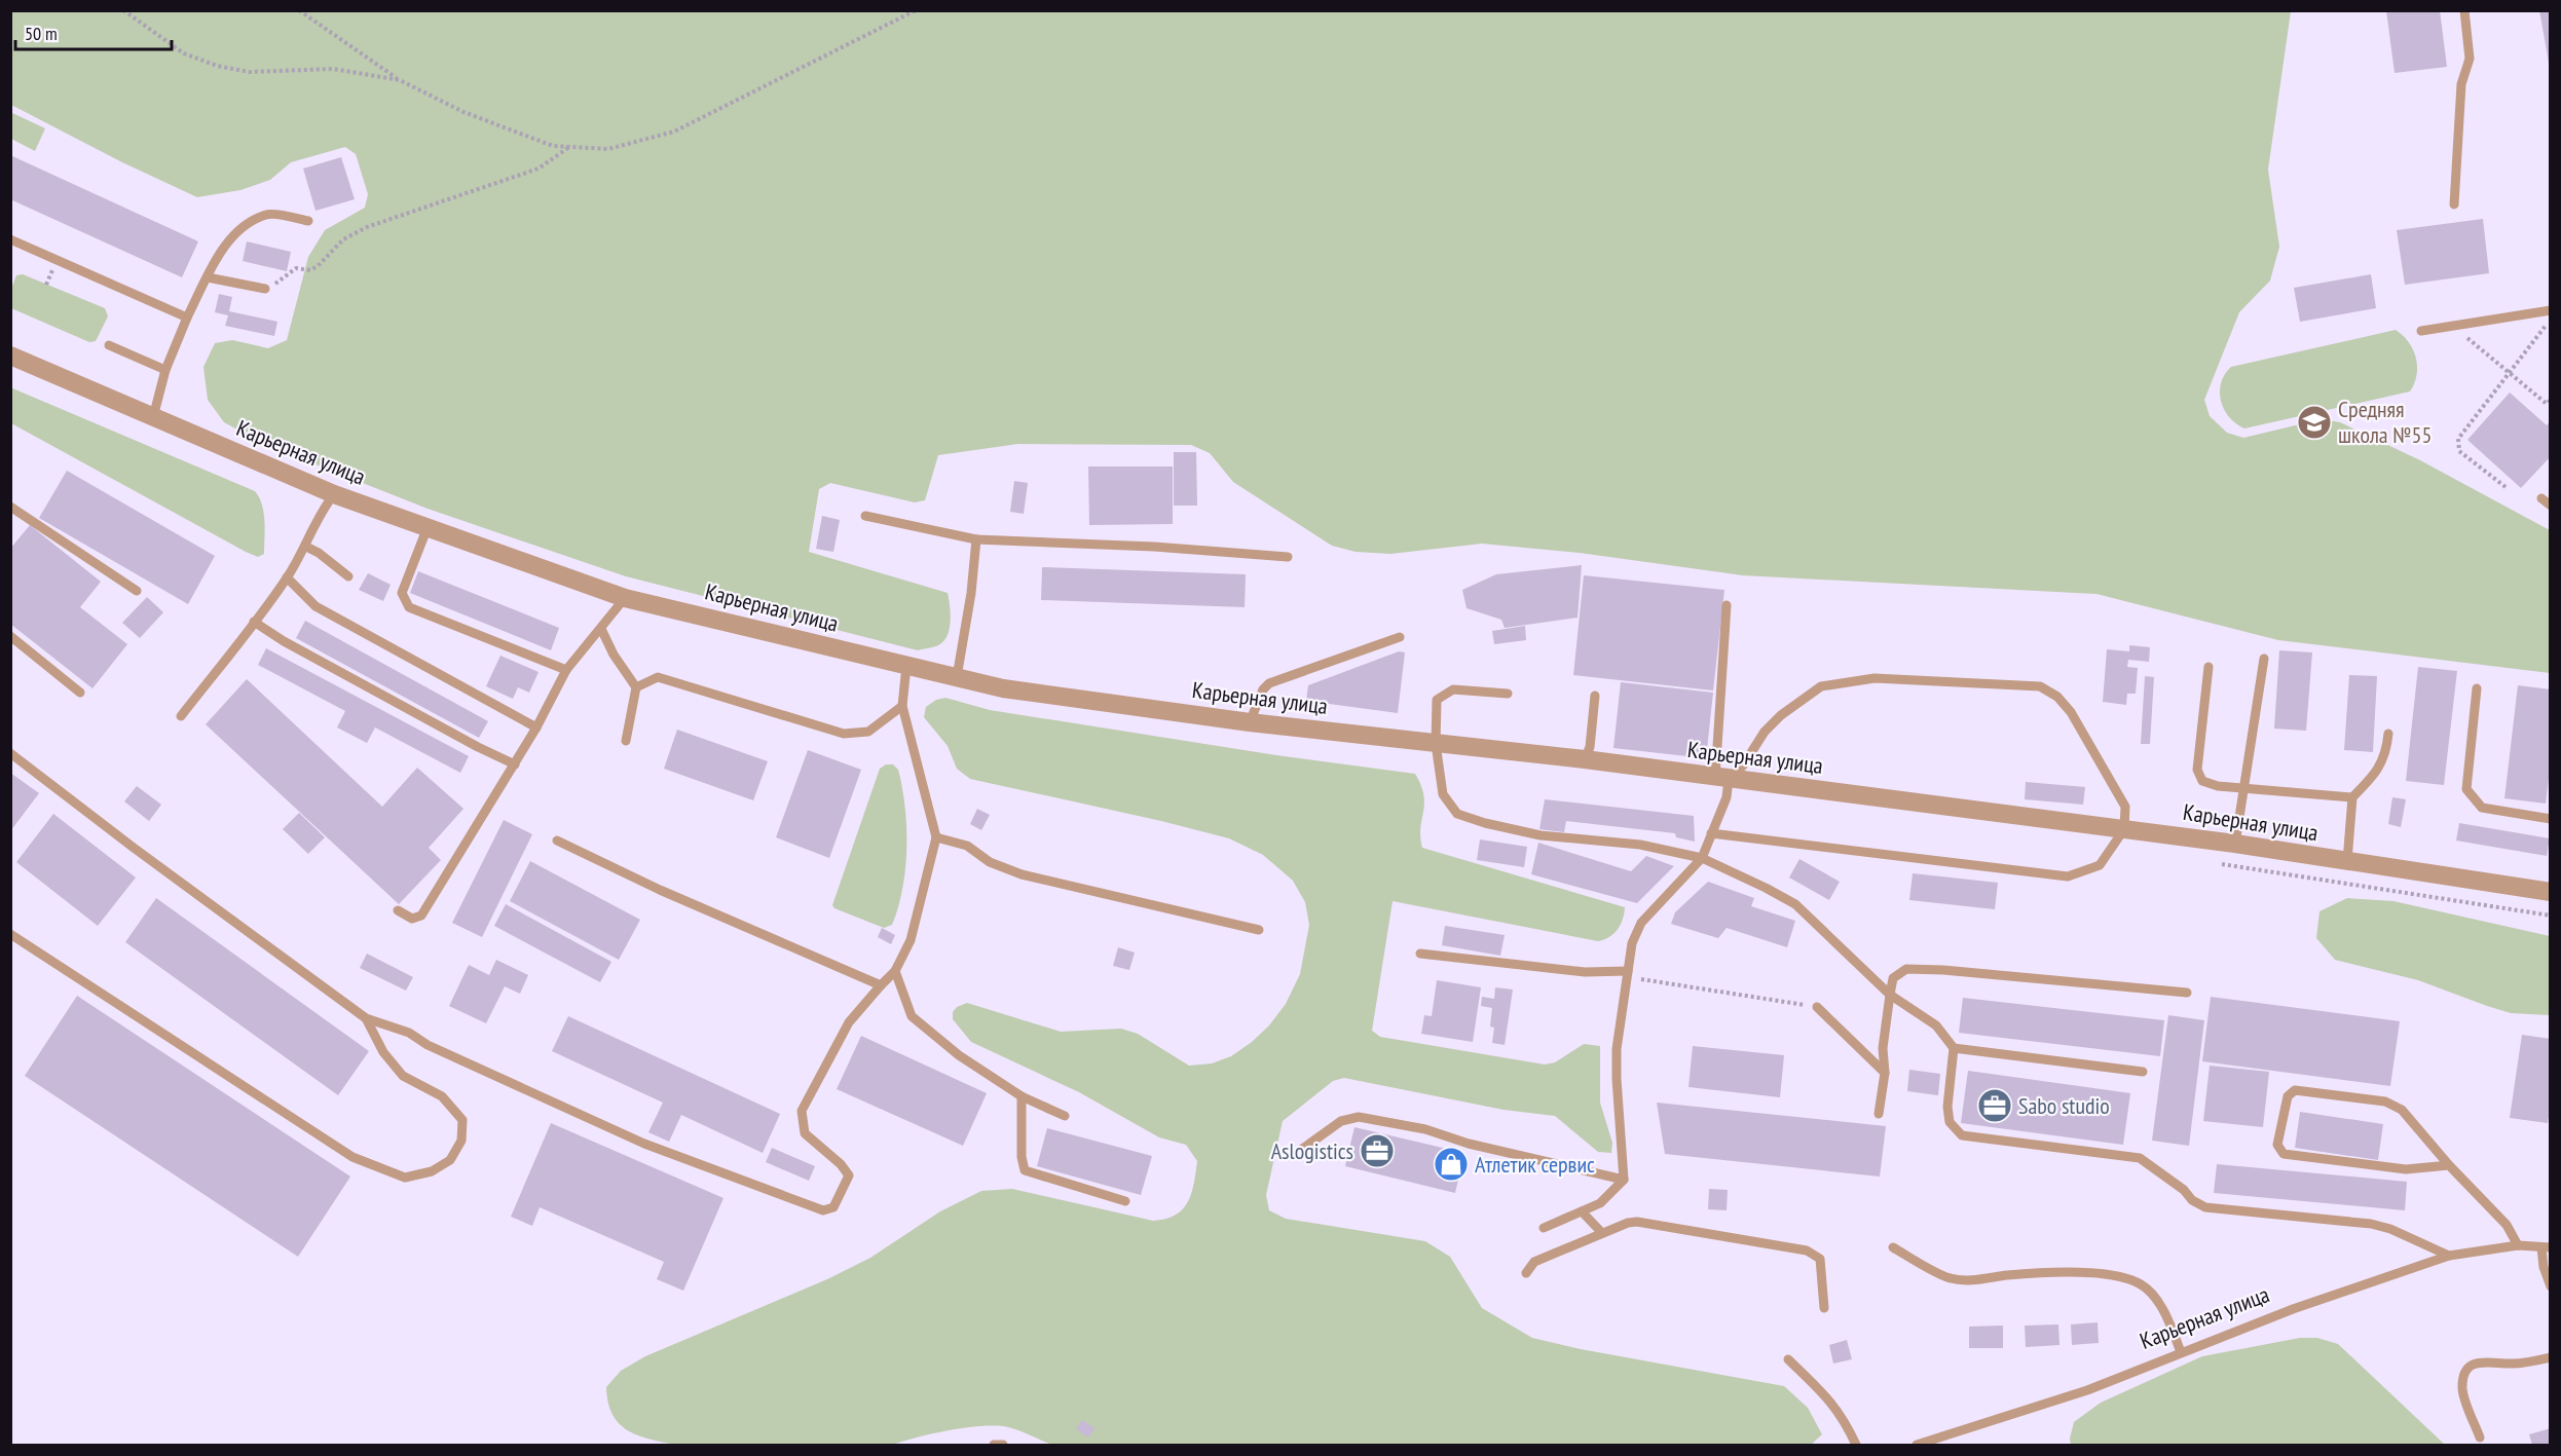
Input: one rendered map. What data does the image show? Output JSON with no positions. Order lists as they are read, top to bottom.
{
  "streets": {
    "street": ["Карьерная улица"]
  },
  "places": {
    "school or university": ["Средняя школа №55"],
    "office": ["Sabo studio", "Aslogistics"],
    "shop": ["Атлетик сервис"]
  },
  "scale_bar": "50 m"
}
